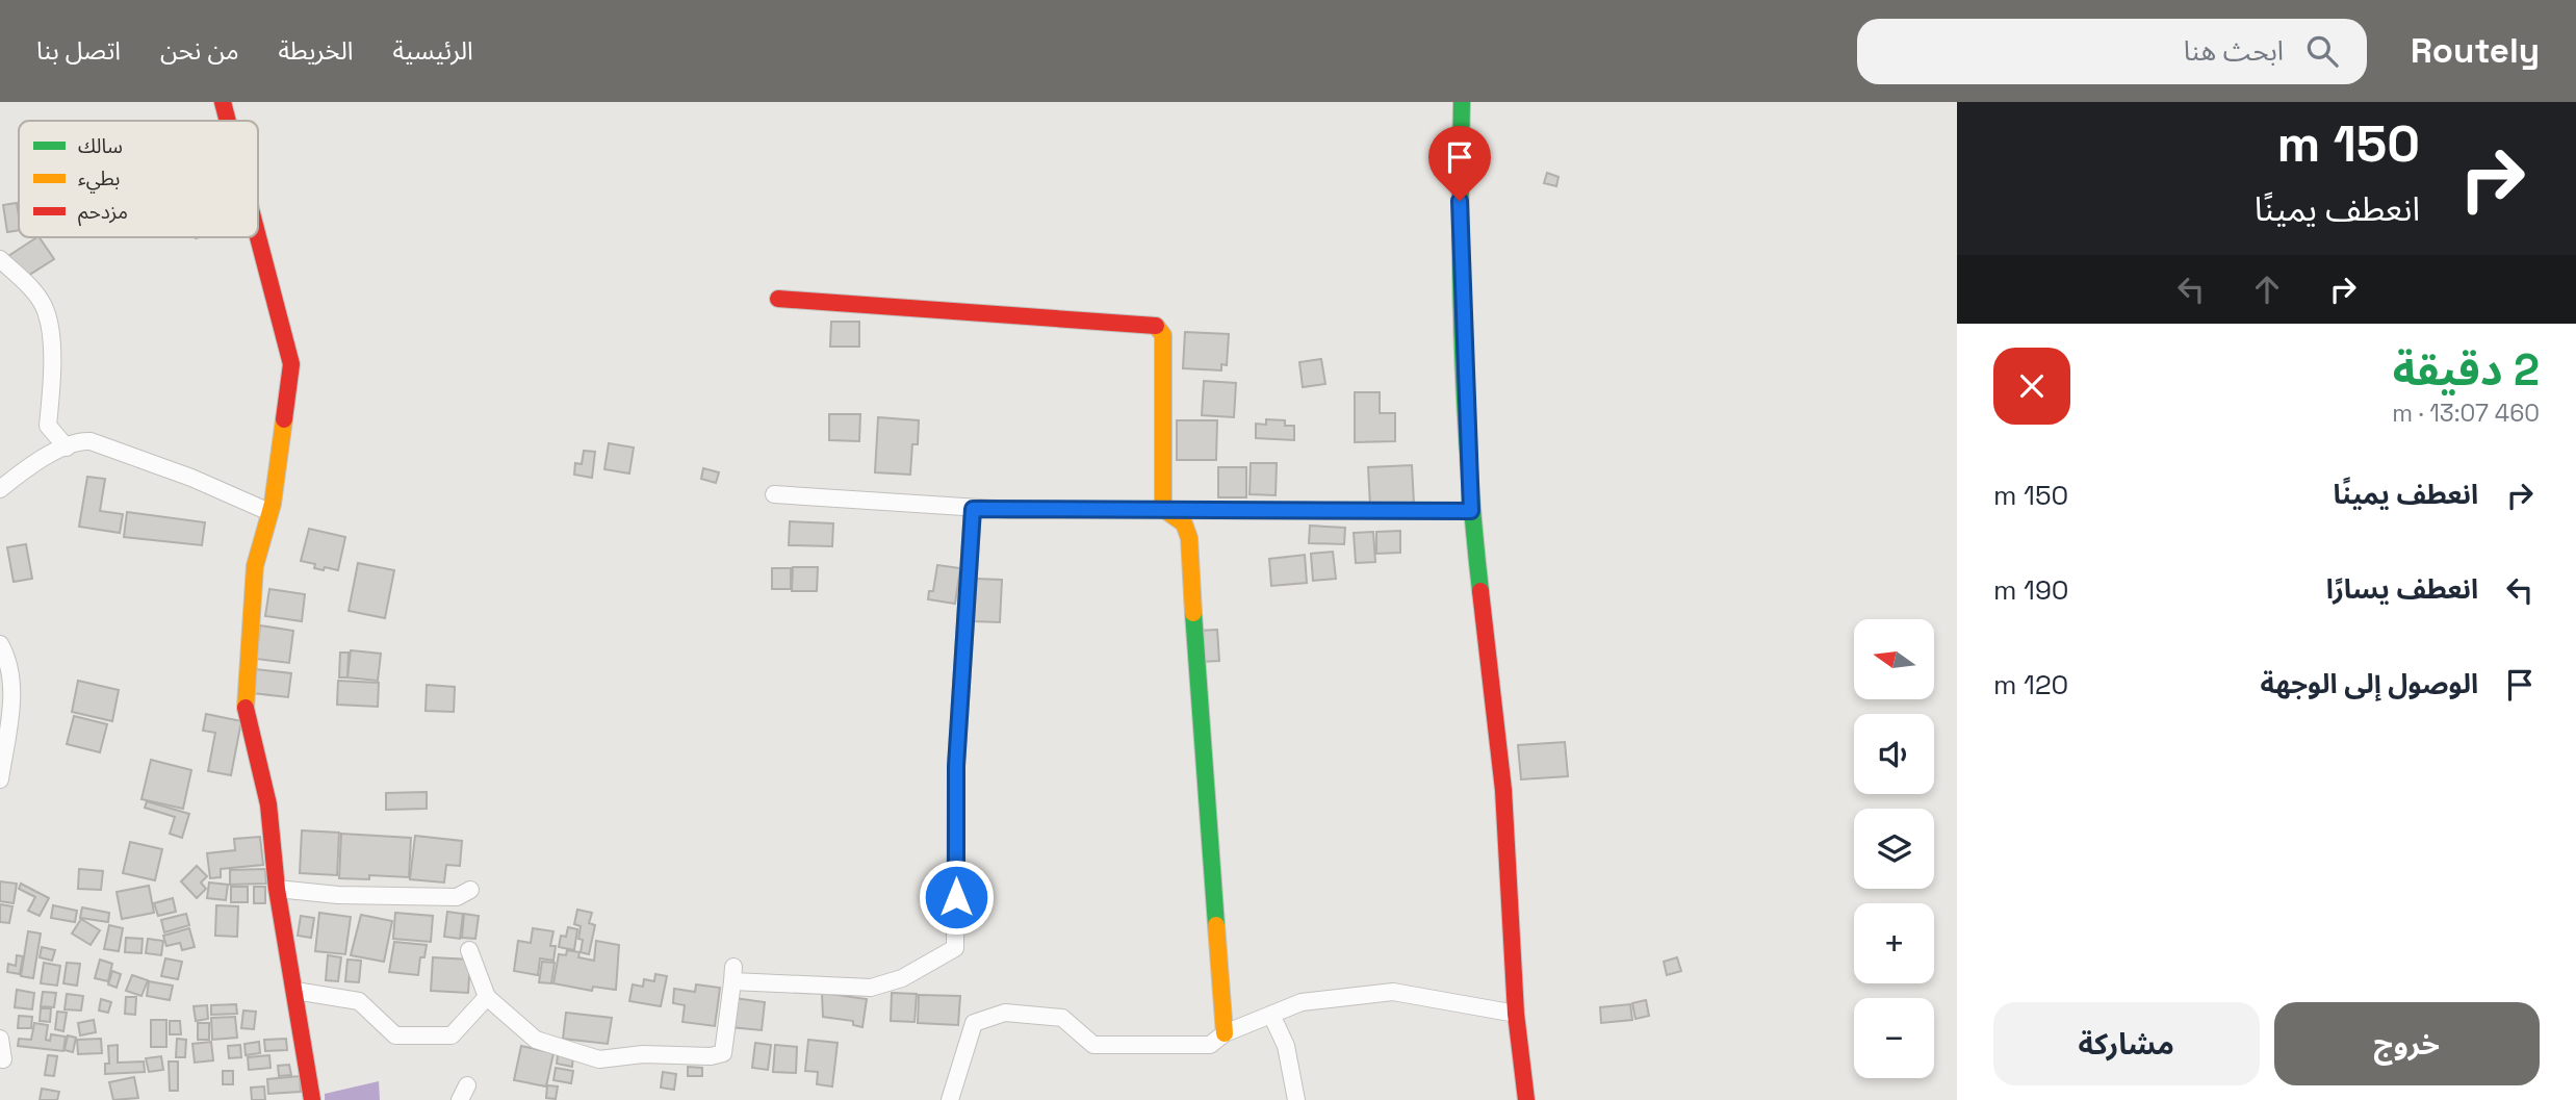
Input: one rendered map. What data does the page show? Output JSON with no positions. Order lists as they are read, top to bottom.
{
  "legend": ["سالك", "بطيء", "مزدحم"],
  "north": "left",
  "page": {
    "header": "Routely",
    "search": "ابحث هنا",
    "nav": [
      "الرئيسية",
      "الخريطة",
      "من نحن",
      "اتصل بنا"
    ],
    "turn": ["150 m", "انعطف يمينًا"],
    "heading": ["2 دقيقة", "460 m · 13:07"],
    "list": [
      {
        "name": "انعطف يمينًا",
        "value": "150 m"
      },
      {
        "name": "انعطف يسارًا",
        "value": "190 m"
      },
      {
        "name": "الوصول إلى الوجهة",
        "value": "120 m"
      }
    ],
    "map_buttons": ["+", "−"],
    "buttons": ["خروج", "مشاركة"]
  }
}
